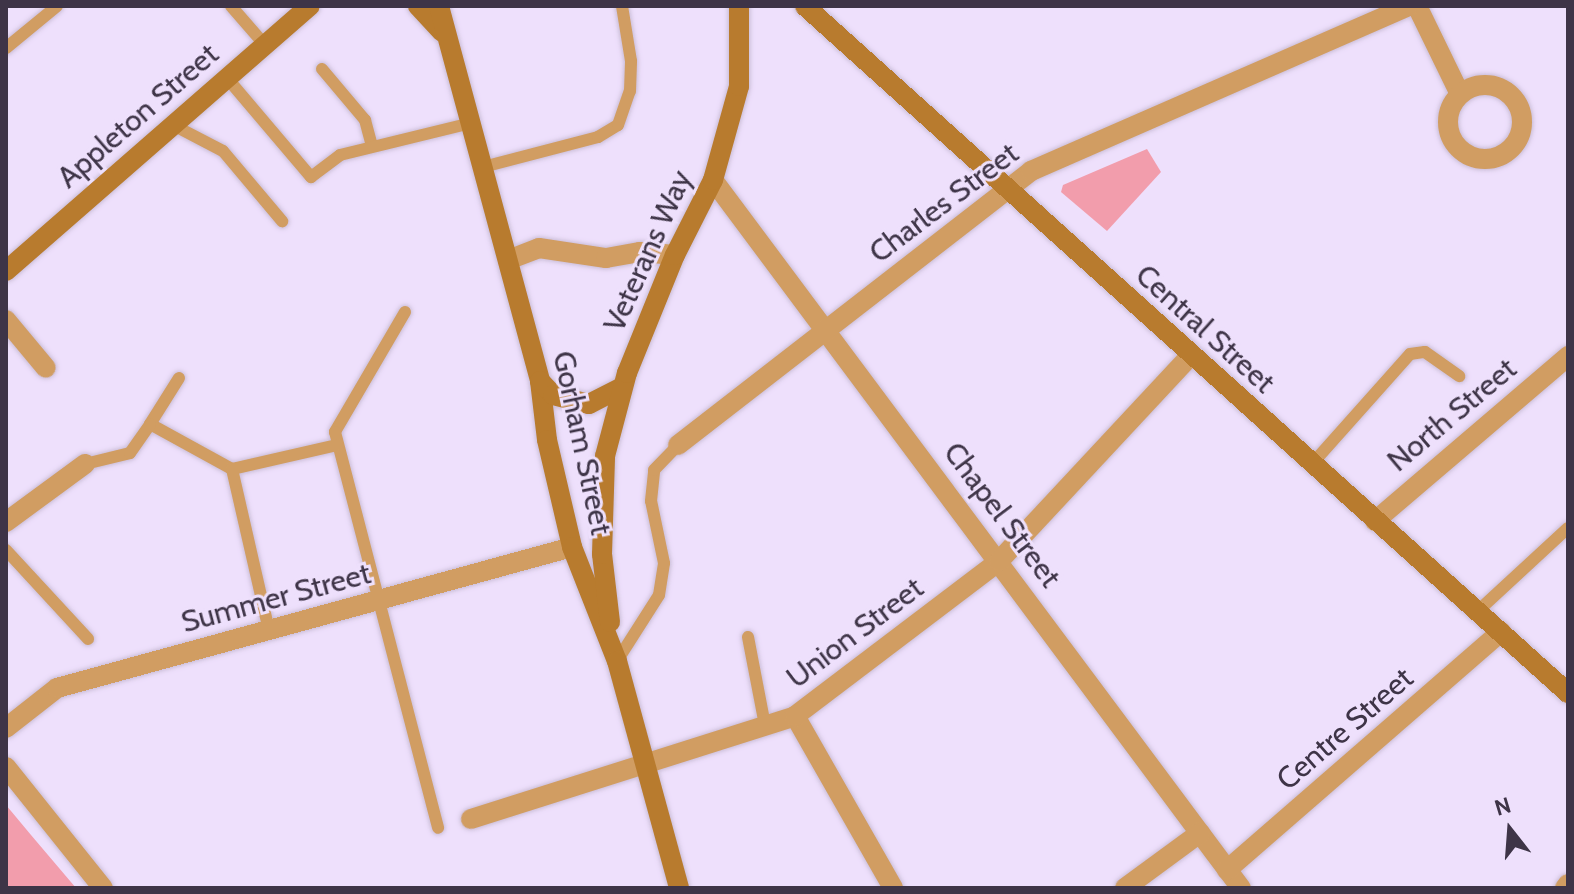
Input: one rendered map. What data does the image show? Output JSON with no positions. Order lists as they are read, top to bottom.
{
  "streets": {
    "main road": [
      "Appleton Street",
      "Veterans Way",
      "Central Street",
      "Gorham Street"
    ],
    "street": [
      "Charles Street",
      "North Street",
      "Chapel Street",
      "Summer Street",
      "Union Street",
      "Centre Street"
    ]
  },
  "crossings": [
    ["Charles Street", "Central Street"],
    ["Charles Street", "Chapel Street"],
    ["Veterans Way", "Gorham Street"],
    ["Veterans Way", "Chapel Street"],
    ["Central Street", "North Street"],
    ["Central Street", "Union Street"],
    ["Central Street", "Centre Street"],
    ["Gorham Street", "Summer Street"],
    ["Gorham Street", "Union Street"],
    ["Chapel Street", "Union Street"],
    ["Chapel Street", "Centre Street"]
  ],
  "north": "top"
}
